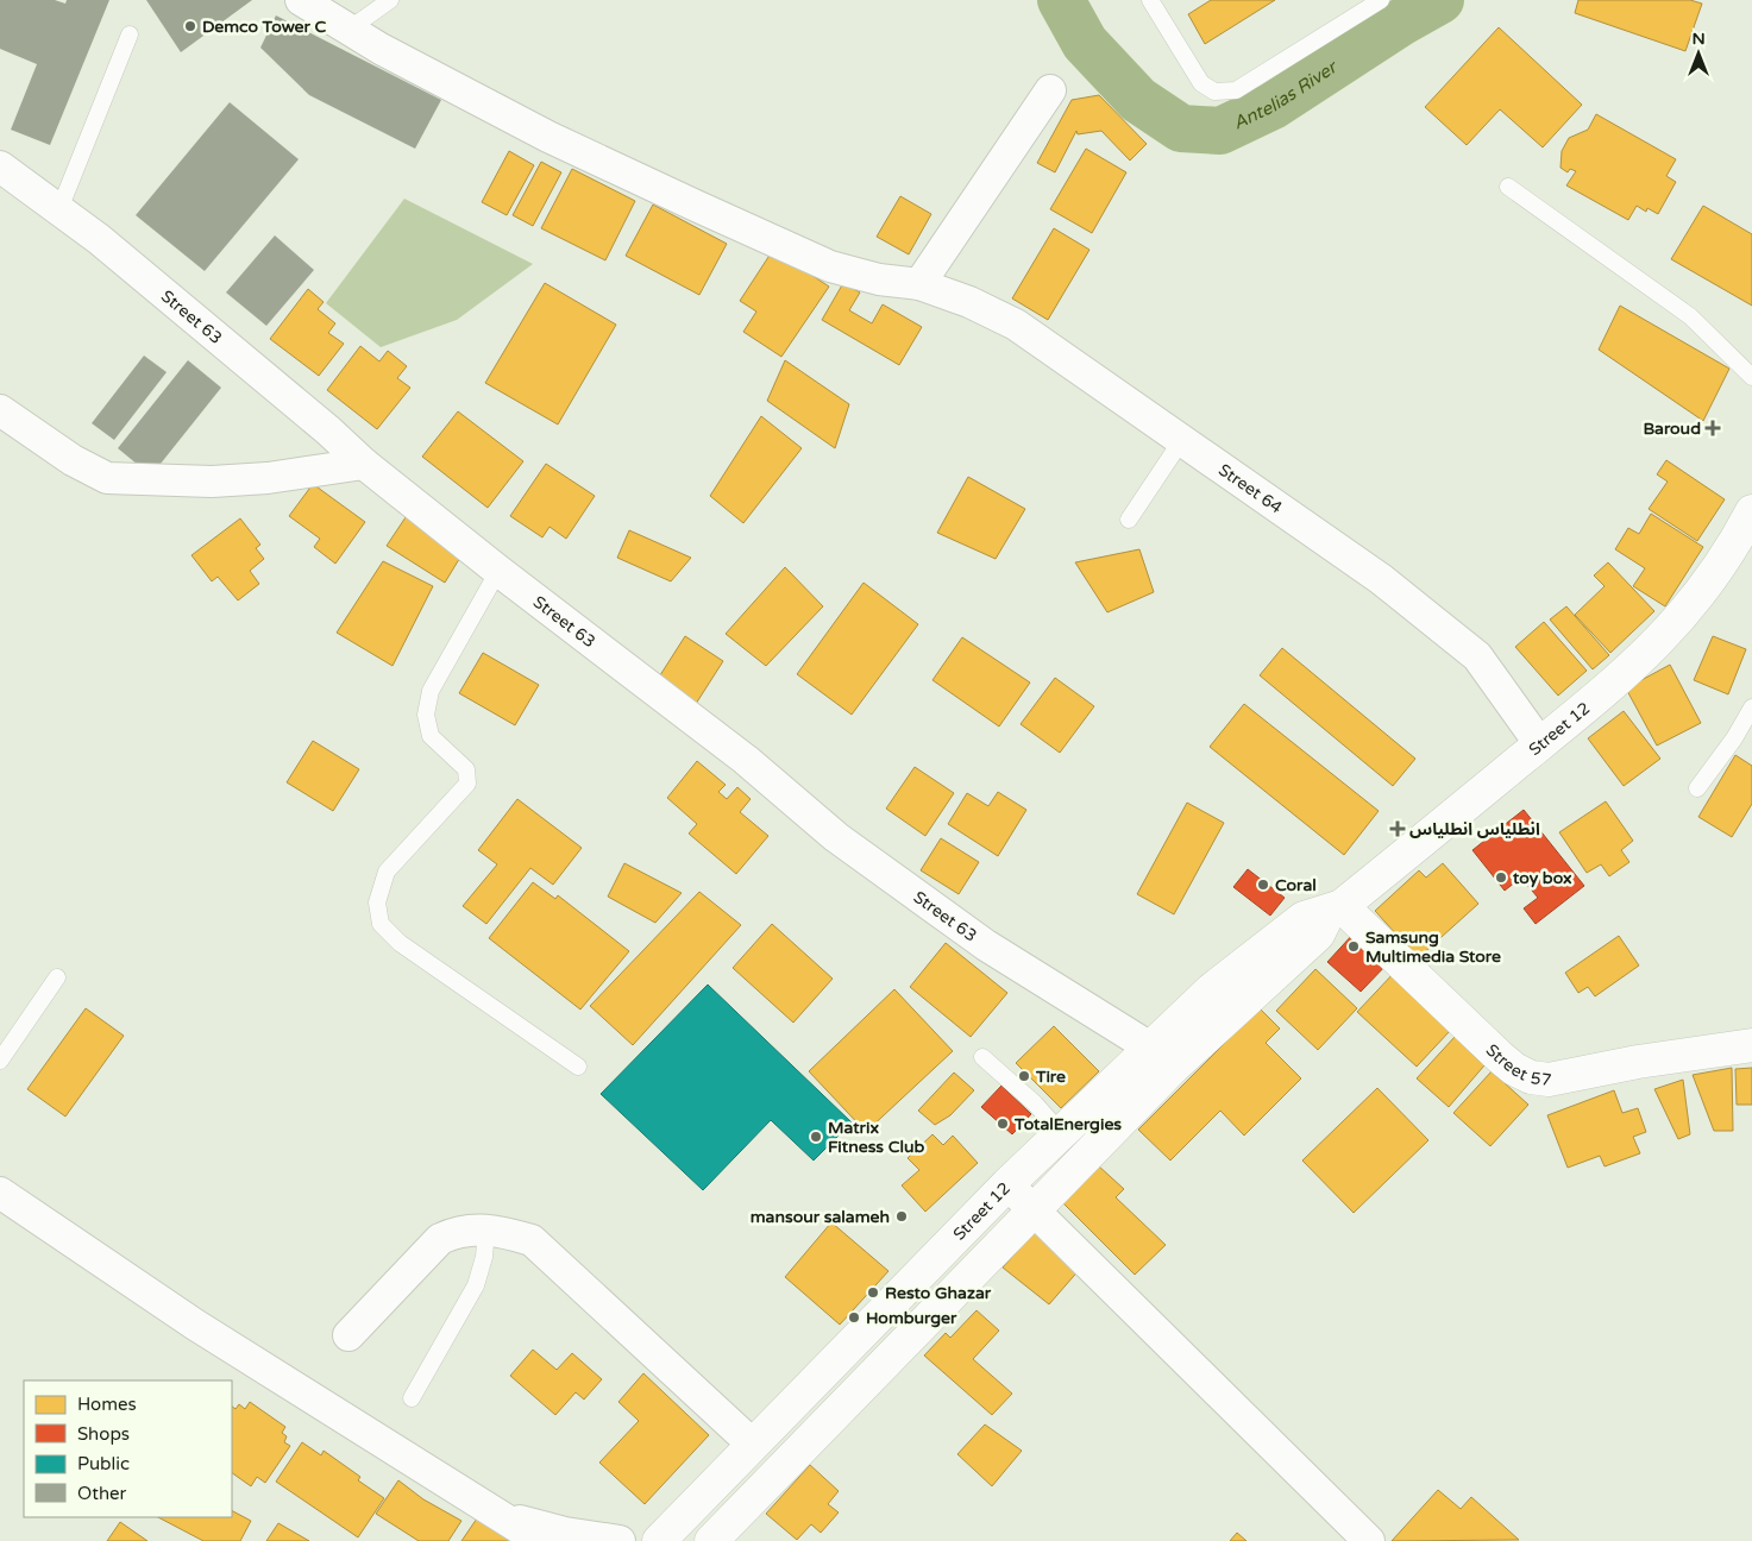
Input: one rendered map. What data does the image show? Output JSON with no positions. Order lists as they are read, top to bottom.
{
  "streets": {
    "street": [
      "Street 63",
      "Street 64",
      "Street 12",
      "Street 57"
    ]
  },
  "crossings": [
    ["Street 63", "Street 12"],
    ["Street 64", "Street 12"],
    ["Street 12", "Street 57"]
  ],
  "water": ["Antelias River"],
  "places": {
    "other": [
      "Demco Tower C",
      "toy box",
      "Coral",
      "Samsung Multimedia Store",
      "Tire",
      "TotalEnergies",
      "Matrix Fitness Club",
      "mansour salameh",
      "Resto Ghazar",
      "Homburger"
    ],
    "health": ["Baroud", "انطلياس انطلياس"]
  },
  "legend": [
    "Homes",
    "Shops",
    "Public",
    "Other"
  ],
  "north": "top"
}
